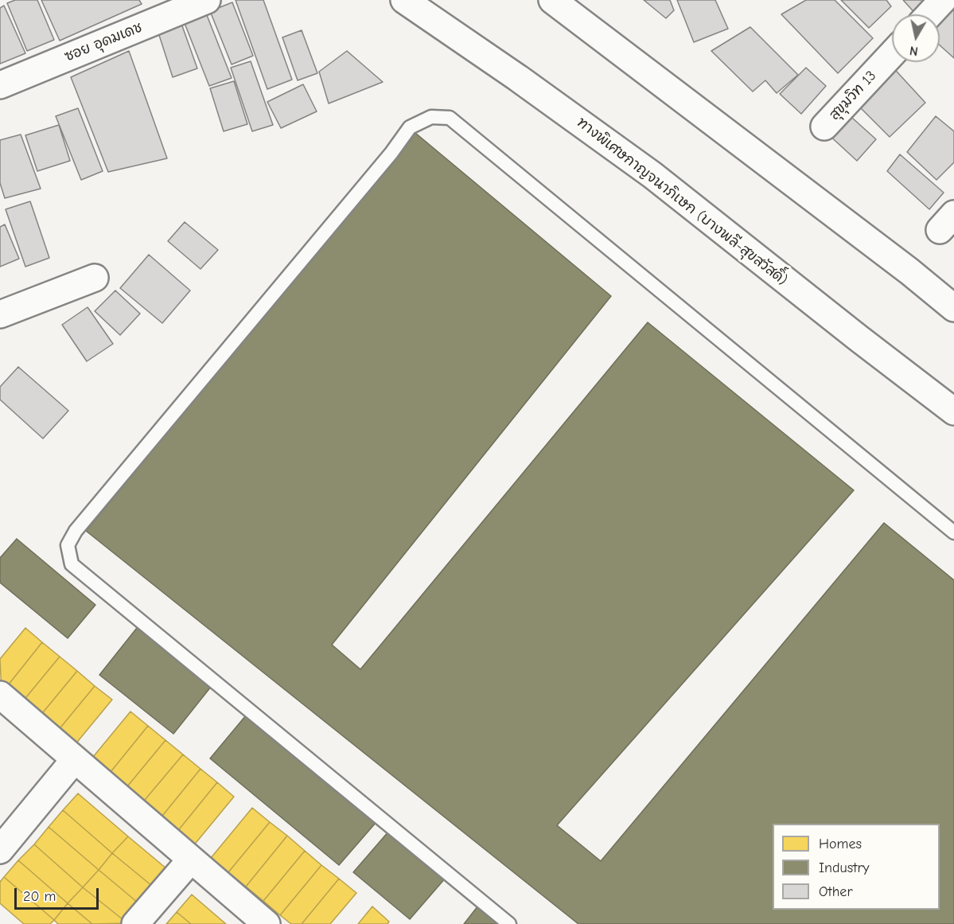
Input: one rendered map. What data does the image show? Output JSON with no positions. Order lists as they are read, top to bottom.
{
  "streets": {
    "main road": ["ซอย อุดมเดช", "สุขุมวิท 13", "ทางพิเศษกาญจนาภิเษก (บางพลี-สุขสวัสดิ์)"]
  },
  "legend": ["Homes", "Industry", "Other"],
  "scale_bar": "20 m",
  "north": "bottom"
}
